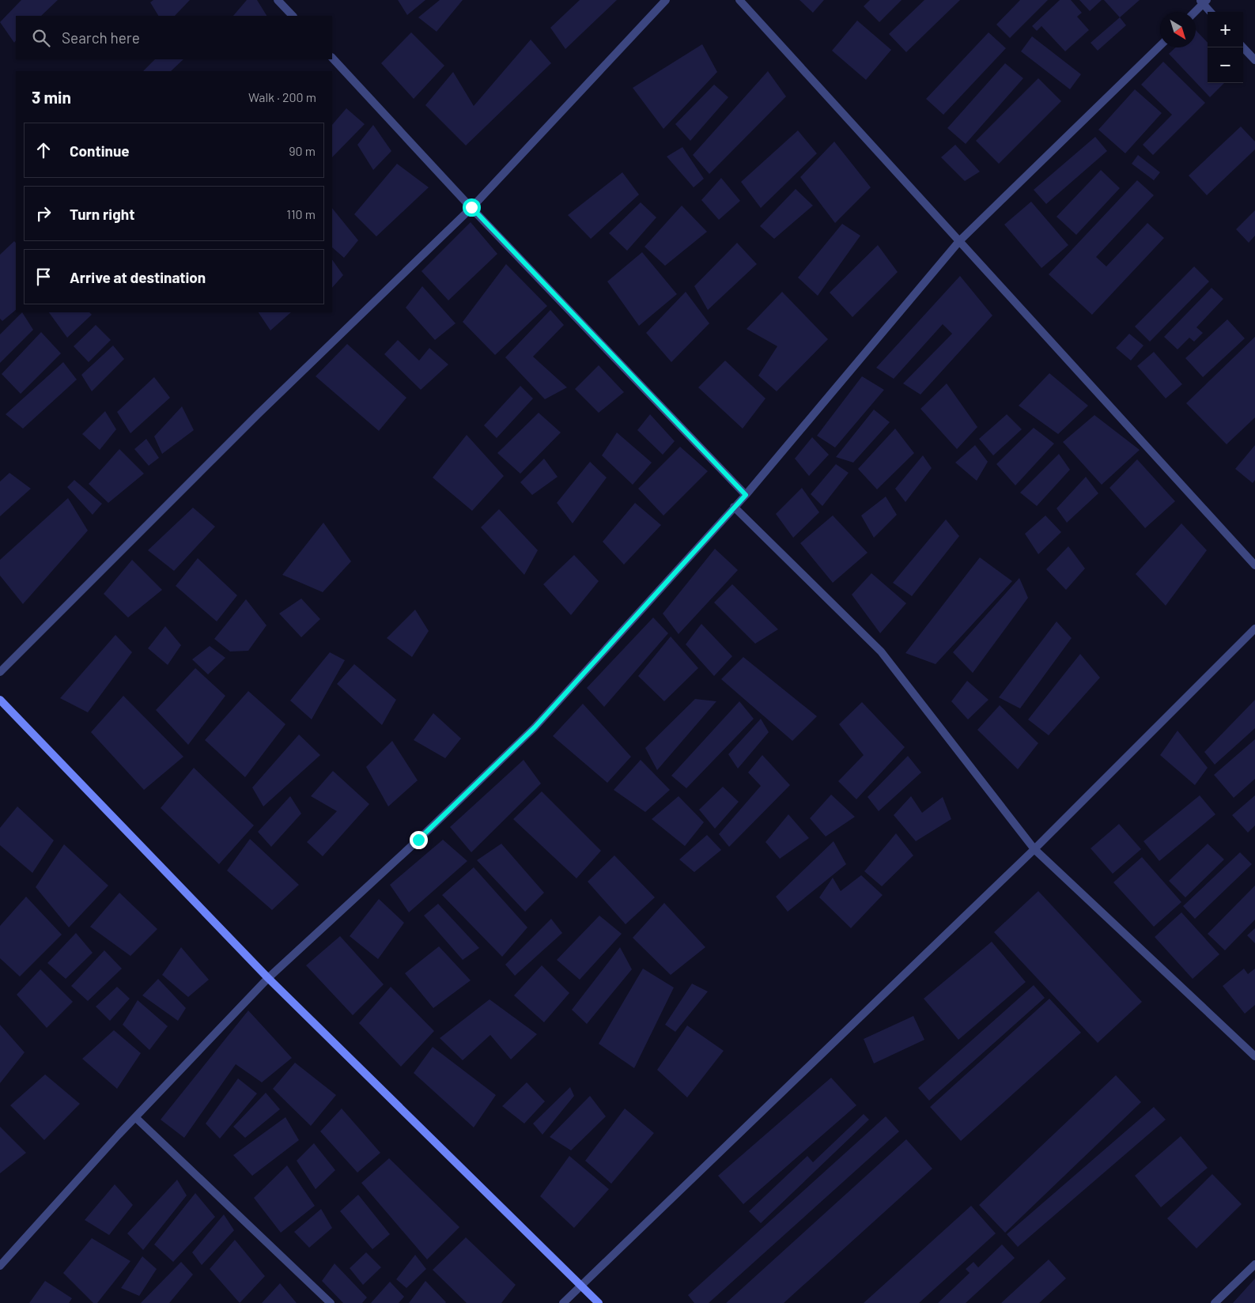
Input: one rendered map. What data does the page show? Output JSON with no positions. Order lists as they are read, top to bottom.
{
  "north": "bottom right",
  "page": {
    "map_buttons": ["+", "−"],
    "search": "Search here",
    "heading": ["3 min", "Walk · 200 m"],
    "list": [
      ["Continue", "90 m"],
      ["Turn right", "110 m"],
      "Arrive at destination"
    ]
  }
}
